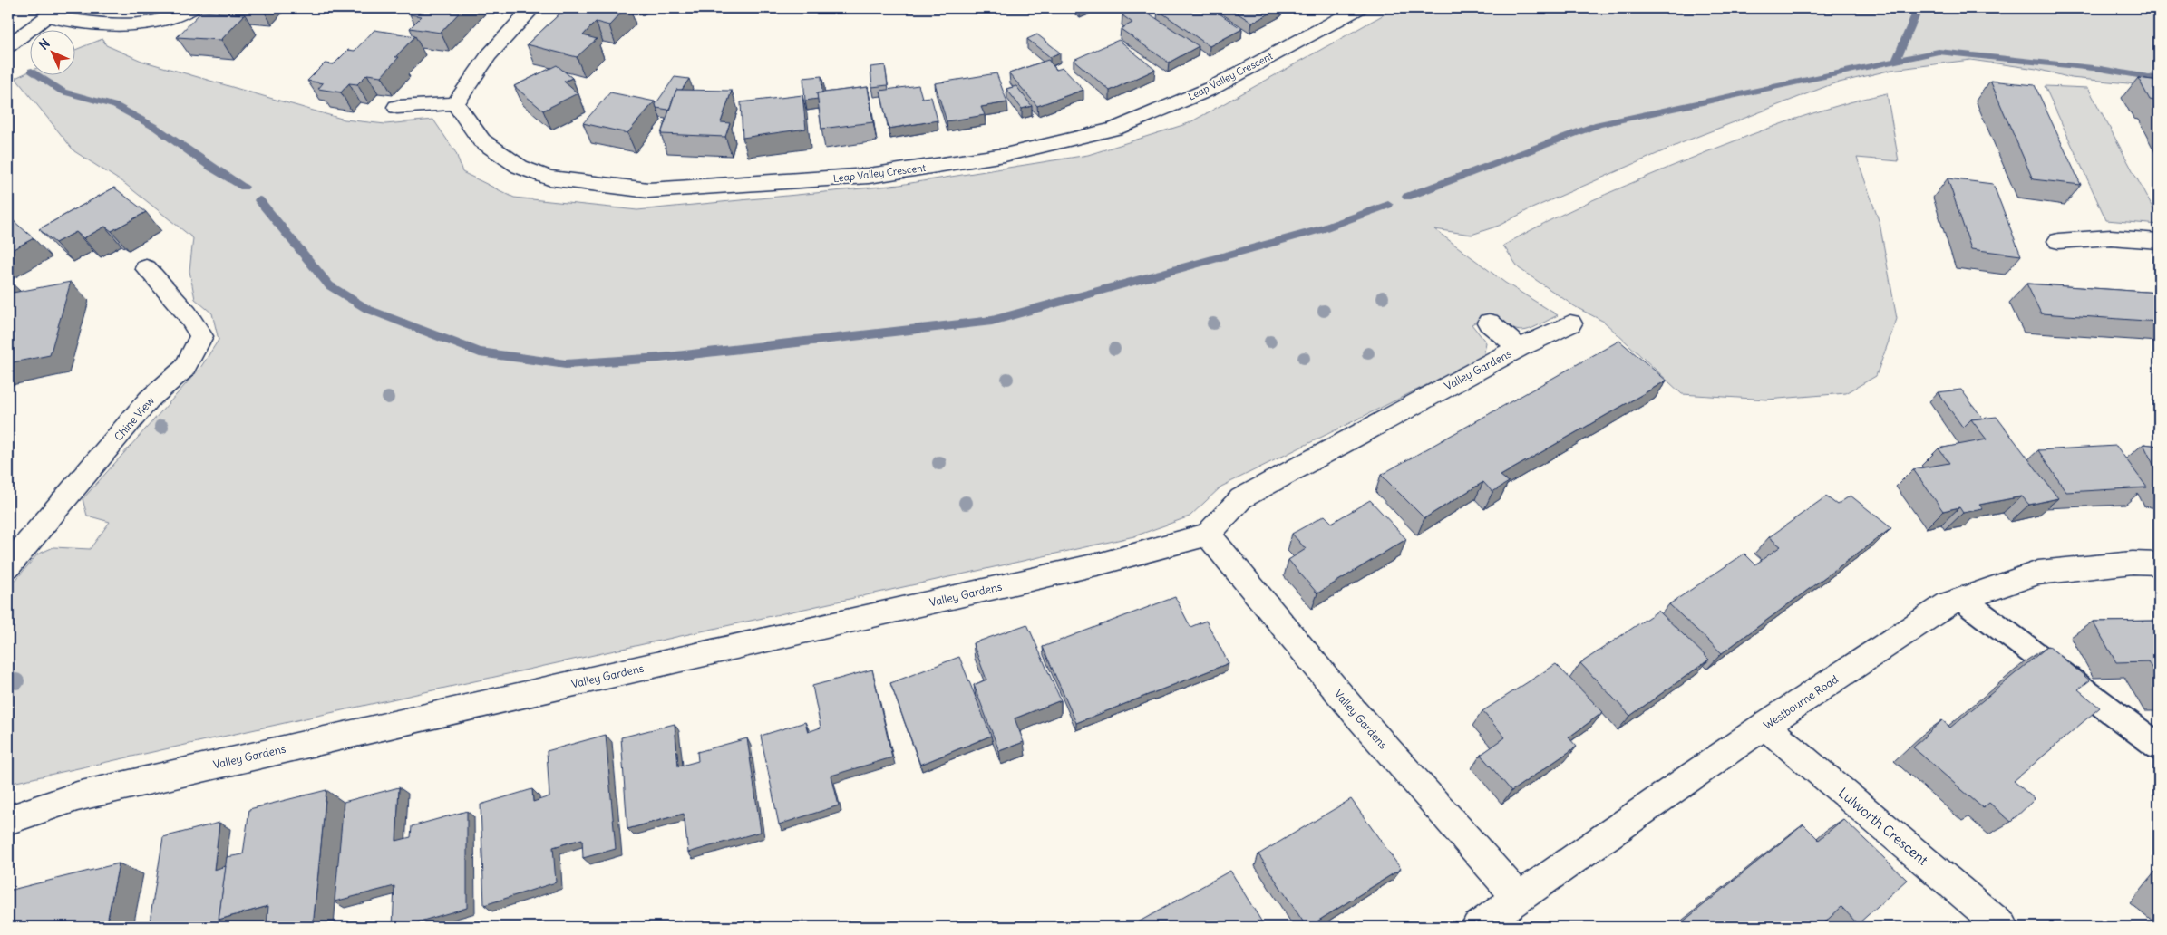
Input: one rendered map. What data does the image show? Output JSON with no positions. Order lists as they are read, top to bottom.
{
  "streets": {
    "street": [
      "Leap Valley Crescent",
      "Valley Gardens",
      "Chine View",
      "Westbourne Road",
      "Lulworth Crescent"
    ]
  },
  "crossings": [
    ["Valley Gardens", "Westbourne Road"],
    ["Westbourne Road", "Lulworth Crescent"]
  ],
  "north": "top left"
}
